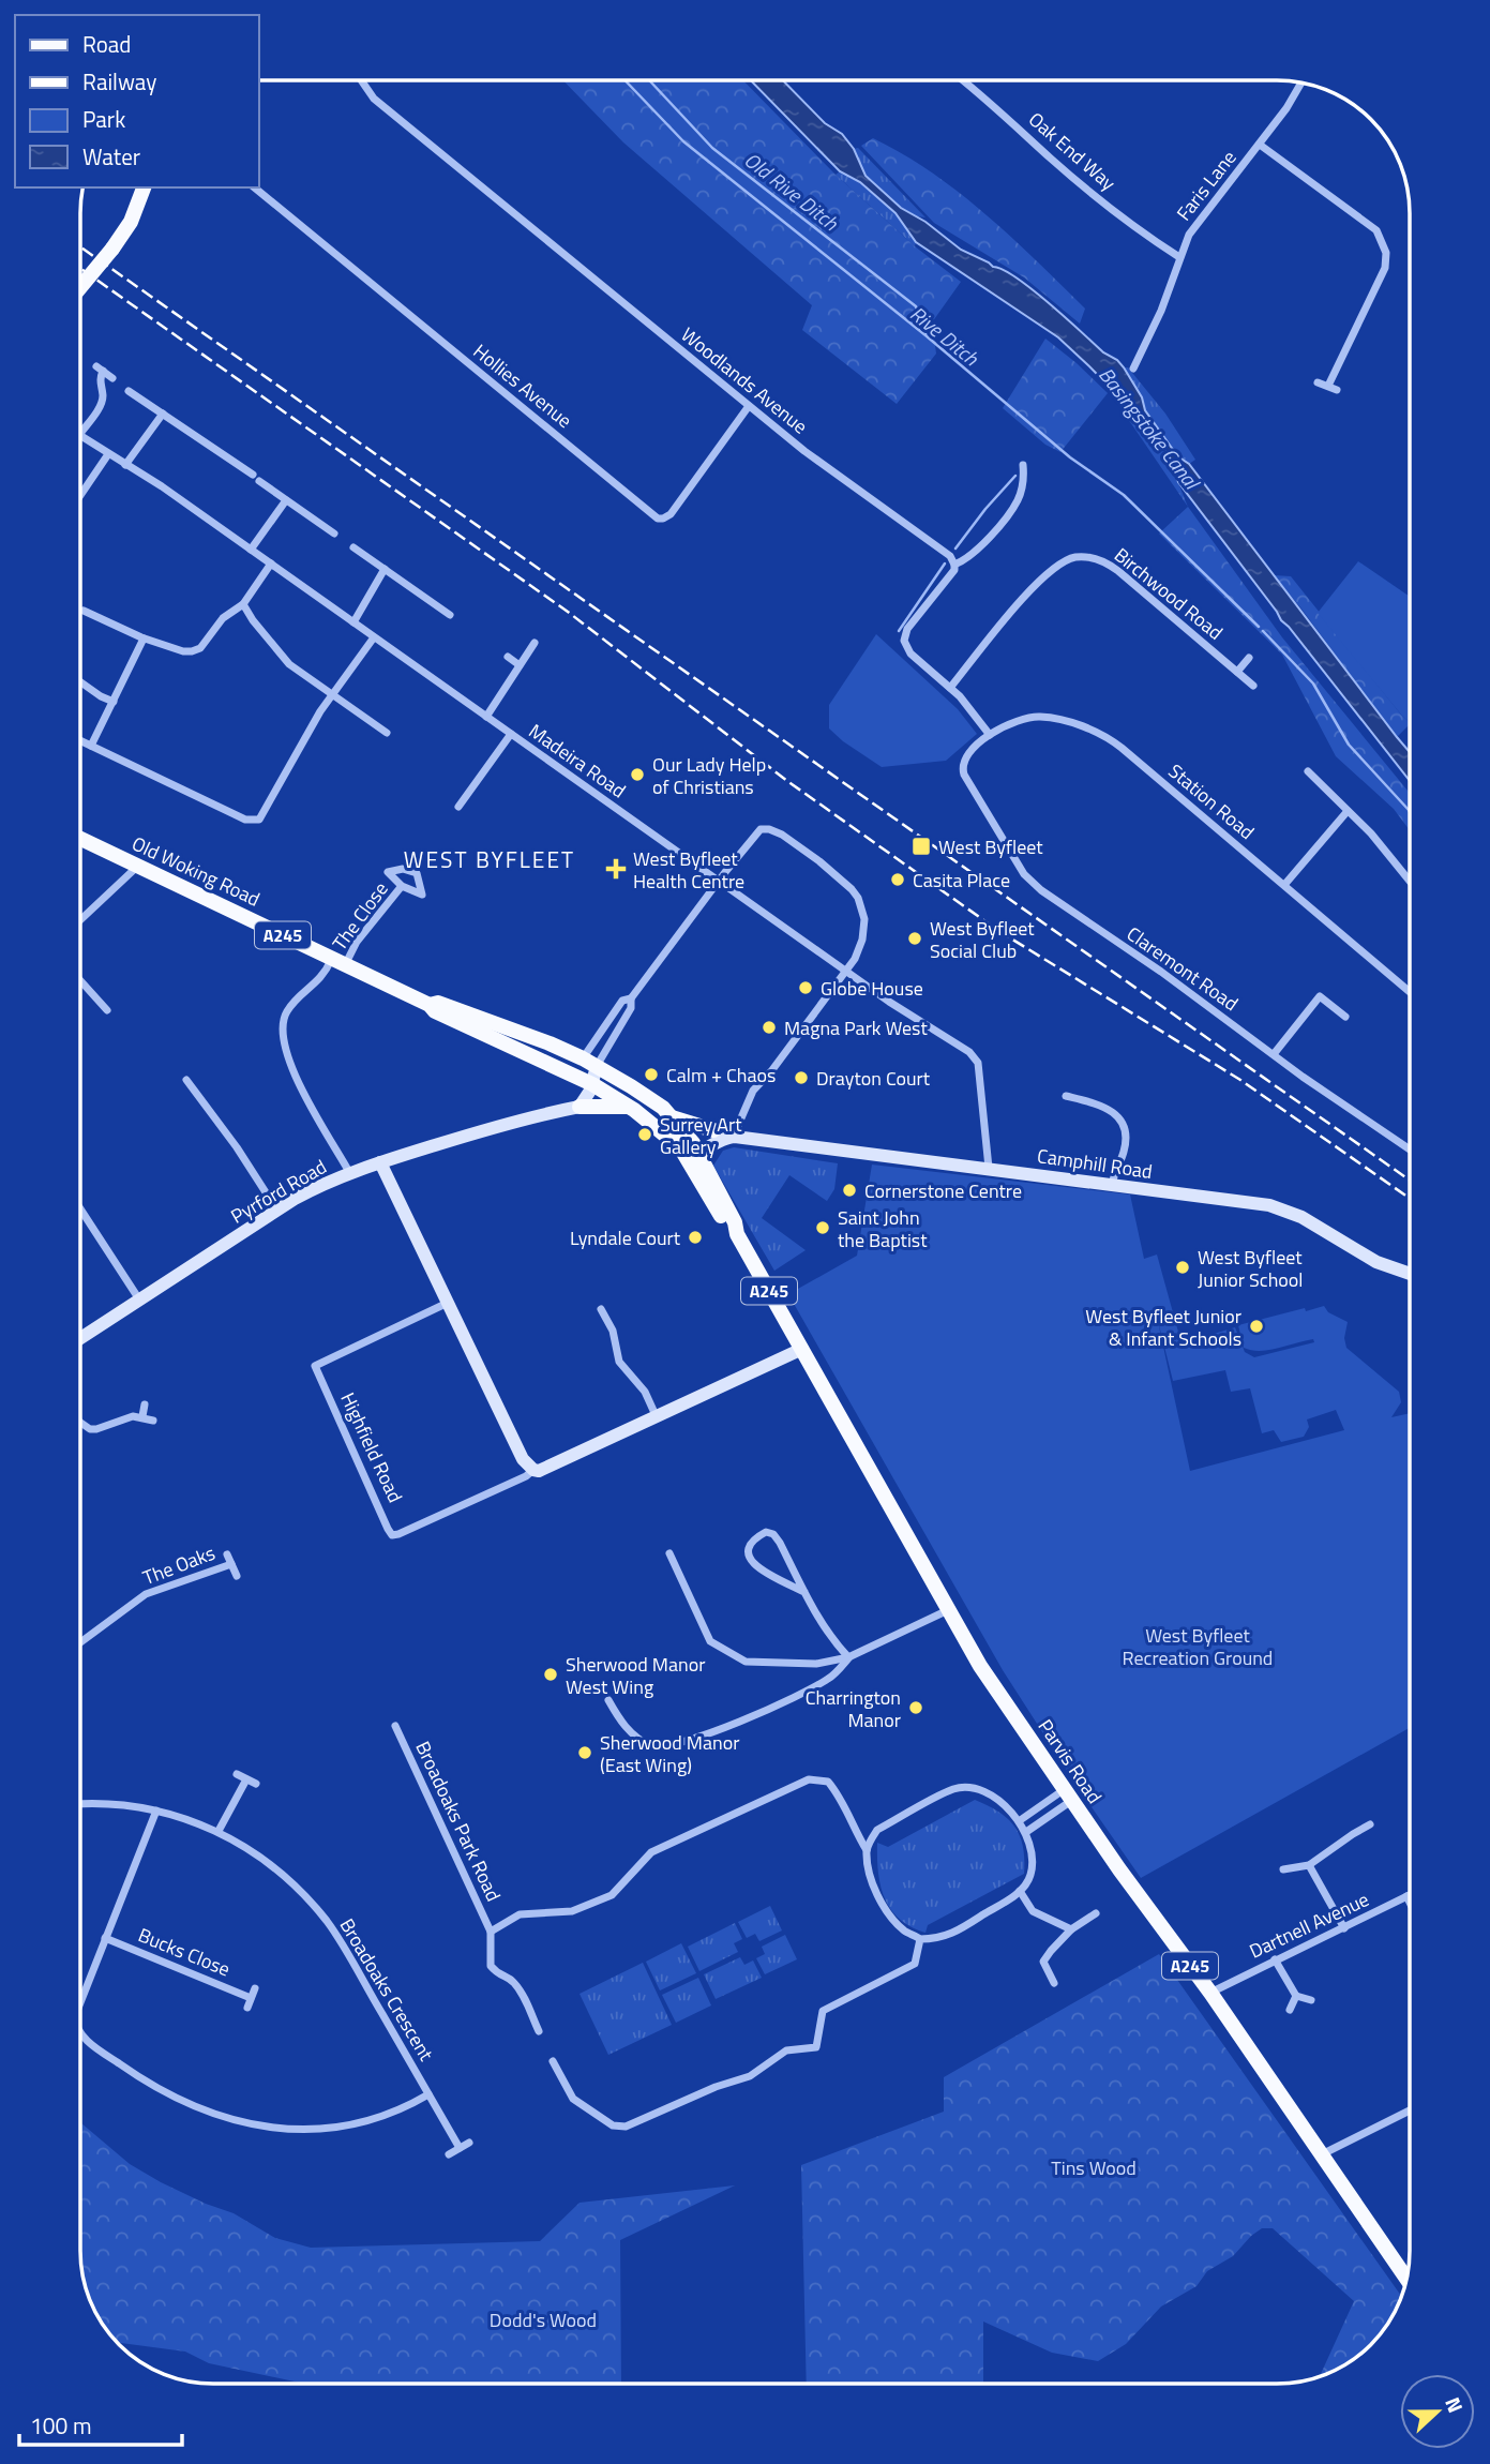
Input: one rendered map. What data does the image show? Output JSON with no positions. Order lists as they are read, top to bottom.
{
  "streets": {
    "main road": ["Old Woking Road", "A245", "Parvis Road"],
    "street": [
      "Oak End Way",
      "Faris Lane",
      "Woodlands Avenue",
      "Hollies Avenue",
      "Birchwood Road",
      "Madeira Road",
      "Station Road",
      "The Close",
      "Claremont Road",
      "Camphill Road",
      "Pyrford Road",
      "Highfield Road",
      "The Oaks",
      "Broadoaks Park Road",
      "Dartnell Avenue",
      "Bucks Close",
      "Broadoaks Crescent"
    ]
  },
  "crossings": [
    ["Oak End Way", "Faris Lane"],
    ["Woodlands Avenue", "Hollies Avenue"],
    ["Madeira Road", "Camphill Road"],
    ["Station Road", "Claremont Road"],
    ["Old Woking Road", "The Close"],
    ["Old Woking Road", "Camphill Road"],
    ["Old Woking Road", "Parvis Road"],
    ["The Close", "Pyrford Road"],
    ["Camphill Road", "Parvis Road"],
    ["Highfield Road", "Parvis Road"],
    ["Parvis Road", "Dartnell Avenue"]
  ],
  "districts": ["WEST BYFLEET"],
  "water": ["Old Rive Ditch", "Rive Ditch", "Basingstoke Canal"],
  "parks": ["West Byfleet Recreation Ground", "Tins Wood", "Dodd's Wood"],
  "places": {
    "other": [
      "Our Lady Help of Christians",
      "Casita Place",
      "West Byfleet Social Club",
      "Globe House",
      "Magna Park West",
      "Calm + Chaos",
      "Drayton Court",
      "Surrey Art Gallery",
      "Cornerstone Centre",
      "Saint John the Baptist",
      "Lyndale Court",
      "West Byfleet Junior School",
      "West Byfleet Junior & Infant Schools",
      "Sherwood Manor West Wing",
      "Charrington Manor",
      "Sherwood Manor (East Wing)"
    ],
    "transit": ["West Byfleet"],
    "health": ["West Byfleet Health Centre"]
  },
  "legend": [
    "Road",
    "Railway",
    "Park",
    "Water"
  ],
  "scale_bar": "100 m",
  "north": "right"
}
